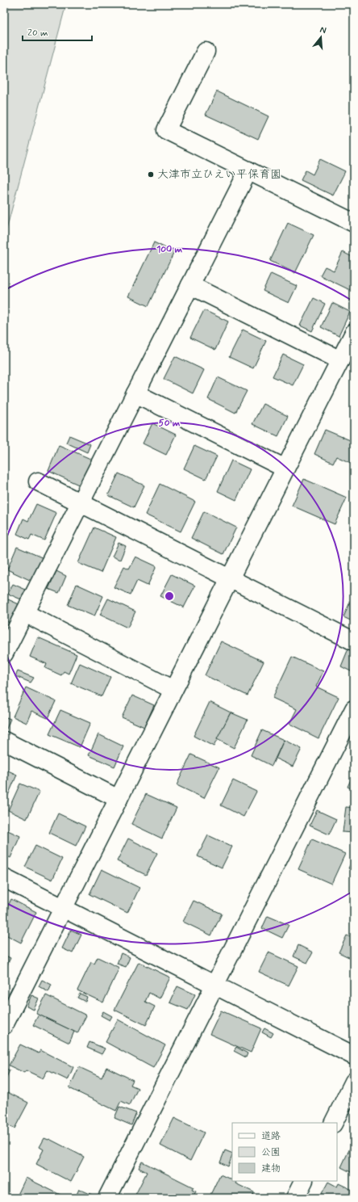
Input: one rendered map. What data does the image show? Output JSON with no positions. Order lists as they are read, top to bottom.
{
  "places": ["大津市立ひえい平保育園"],
  "legend": ["道路", "公園", "建物"],
  "scale_bar": "20 m",
  "north": "top",
  "rings": ["100 m", "50 m"]
}
